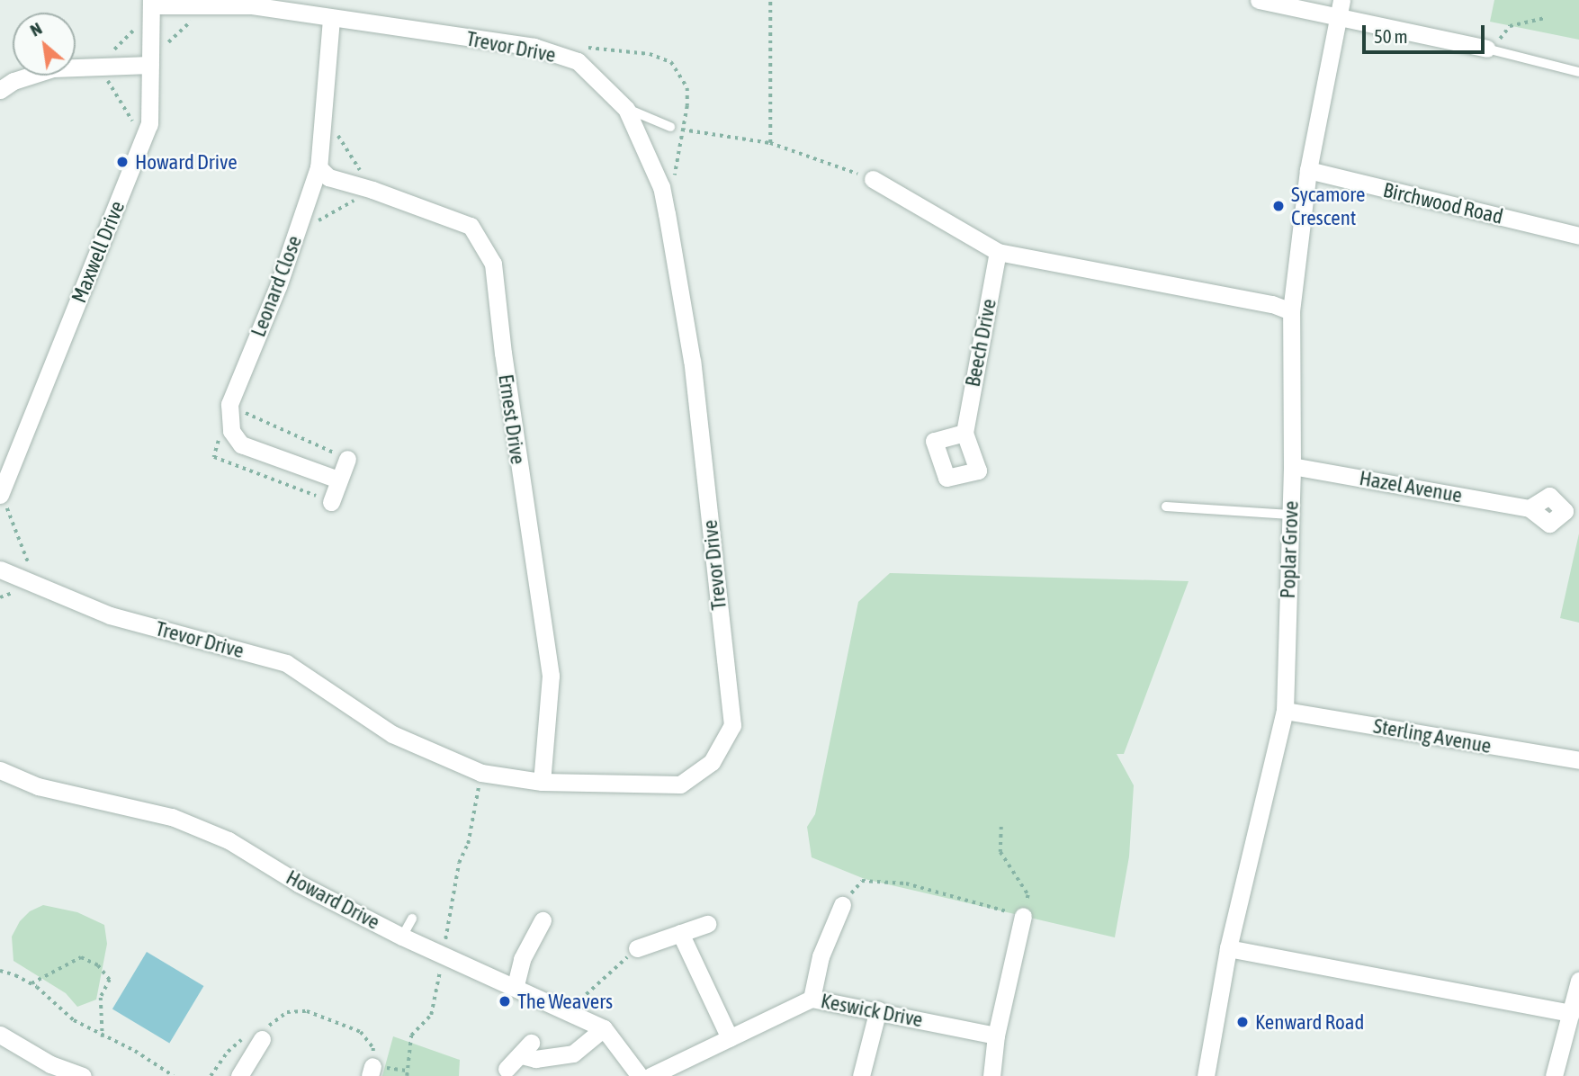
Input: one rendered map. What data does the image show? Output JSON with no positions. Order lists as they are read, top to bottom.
{
  "streets": {
    "street": [
      "Trevor Drive",
      "Birchwood Road",
      "Maxwell Drive",
      "Leonard Close",
      "Beech Drive",
      "Ernest Drive",
      "Hazel Avenue",
      "Poplar Grove",
      "Sterling Avenue",
      "Howard Drive",
      "Keswick Drive"
    ]
  },
  "crossings": [
    ["Trevor Drive", "Maxwell Drive"],
    ["Trevor Drive", "Leonard Close"],
    ["Trevor Drive", "Ernest Drive"],
    ["Birchwood Road", "Poplar Grove"],
    ["Leonard Close", "Ernest Drive"],
    ["Hazel Avenue", "Poplar Grove"],
    ["Poplar Grove", "Sterling Avenue"]
  ],
  "places": [
    "Howard Drive",
    "Sycamore Crescent",
    "The Weavers",
    "Kenward Road"
  ],
  "scale_bar": "50 m",
  "north": "top left"
}
